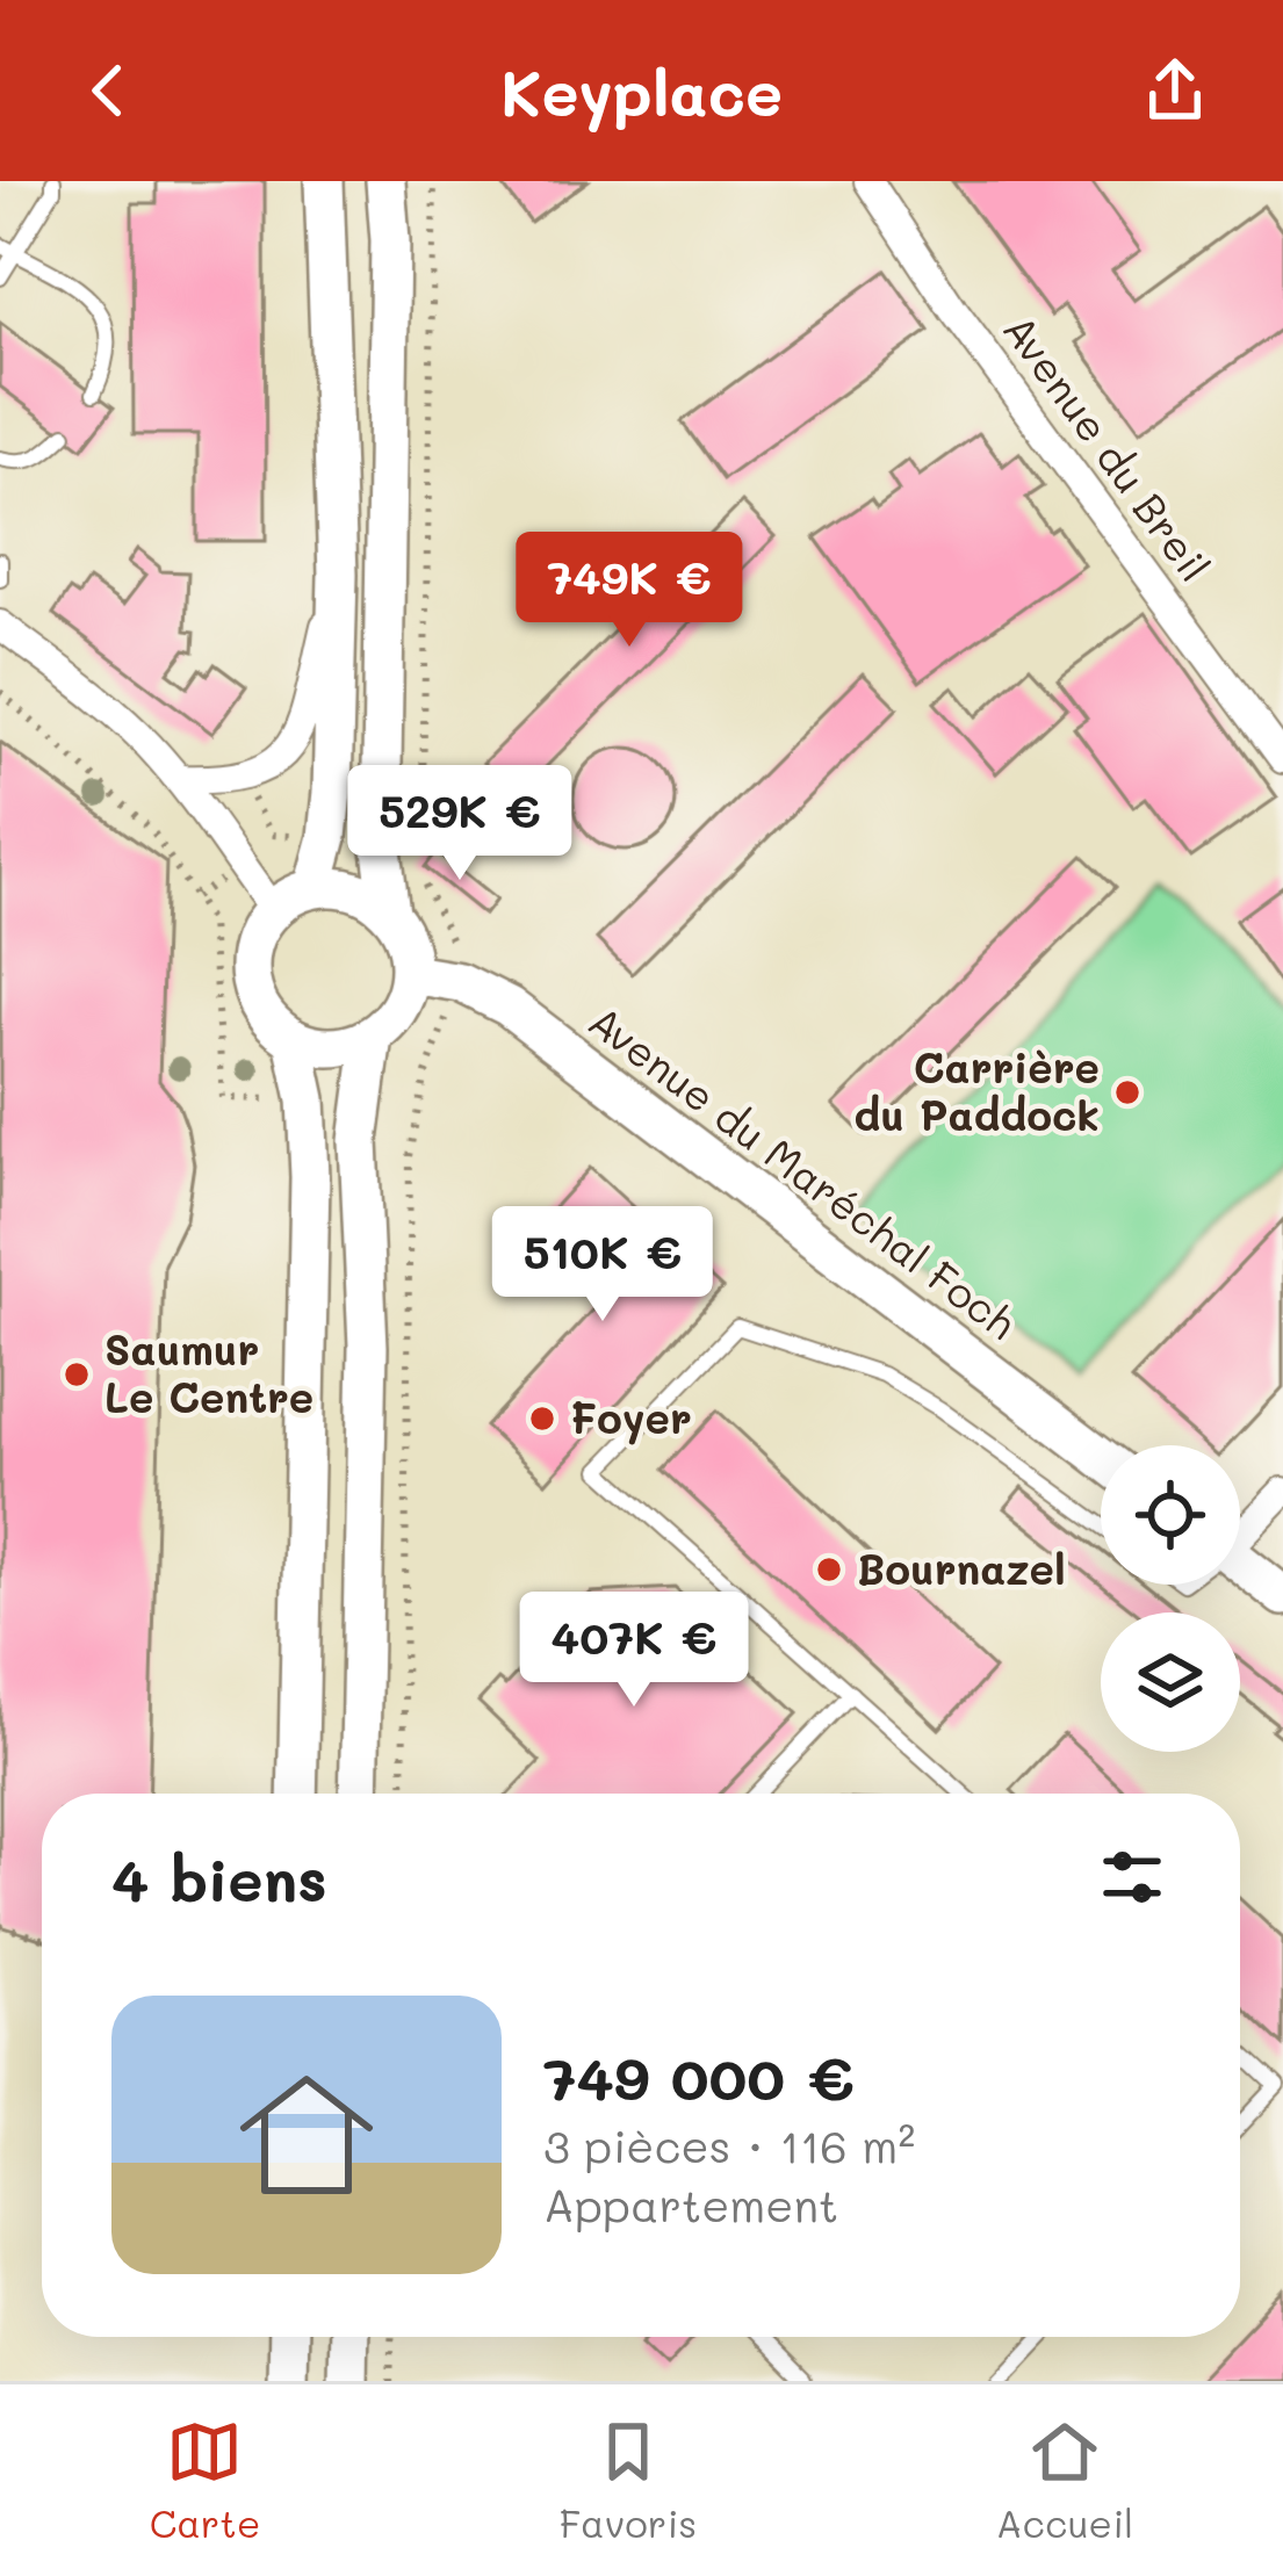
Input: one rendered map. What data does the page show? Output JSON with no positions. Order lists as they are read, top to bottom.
{
  "streets": {
    "main road": ["Avenue du Maréchal Foch"],
    "street": ["Avenue du Breil"]
  },
  "places": [
    "Carrière du Paddock",
    "Saumur Le Centre",
    "Foyer",
    "Bournazel"
  ],
  "page": {
    "header": "Keyplace",
    "price": [
      "749K €",
      "529K €",
      "510K €",
      "407K €"
    ],
    "heading": "4 biens",
    "list": [
      {
        "name": "749 000 €",
        "note": "3 pièces · 116 m² · Appartement"
      }
    ],
    "tabs": ["Carte", "Favoris", "Accueil"]
  }
}
